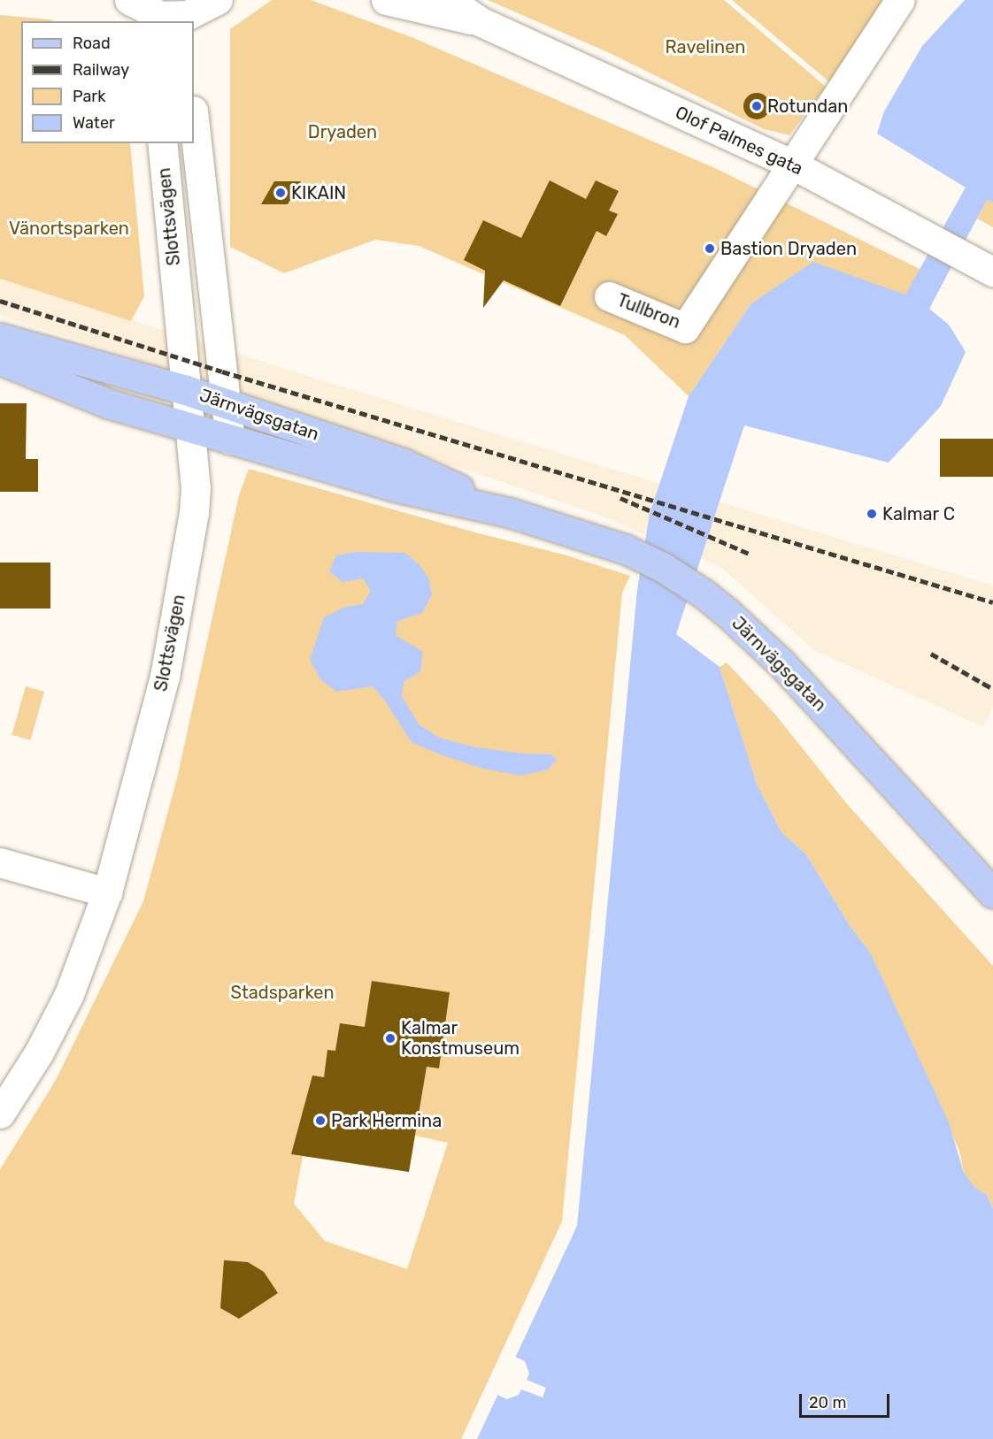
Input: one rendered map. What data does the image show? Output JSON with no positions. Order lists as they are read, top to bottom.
{
  "streets": {
    "main road": ["Järnvägsgatan"],
    "street": ["Olof Palmes gata", "Slottsvägen", "Tullbron"]
  },
  "crossings": [
    ["Olof Palmes gata", "Tullbron"],
    ["Slottsvägen", "Järnvägsgatan"]
  ],
  "parks": [
    "Ravelinen",
    "Dryaden",
    "Vänortsparken",
    "Stadsparken"
  ],
  "places": [
    "Rotundan",
    "KIKAIN",
    "Bastion Dryaden",
    "Kalmar C",
    "Kalmar Konstmuseum",
    "Park Hermina"
  ],
  "legend": [
    "Road",
    "Railway",
    "Park",
    "Water"
  ],
  "scale_bar": "20 m"
}
